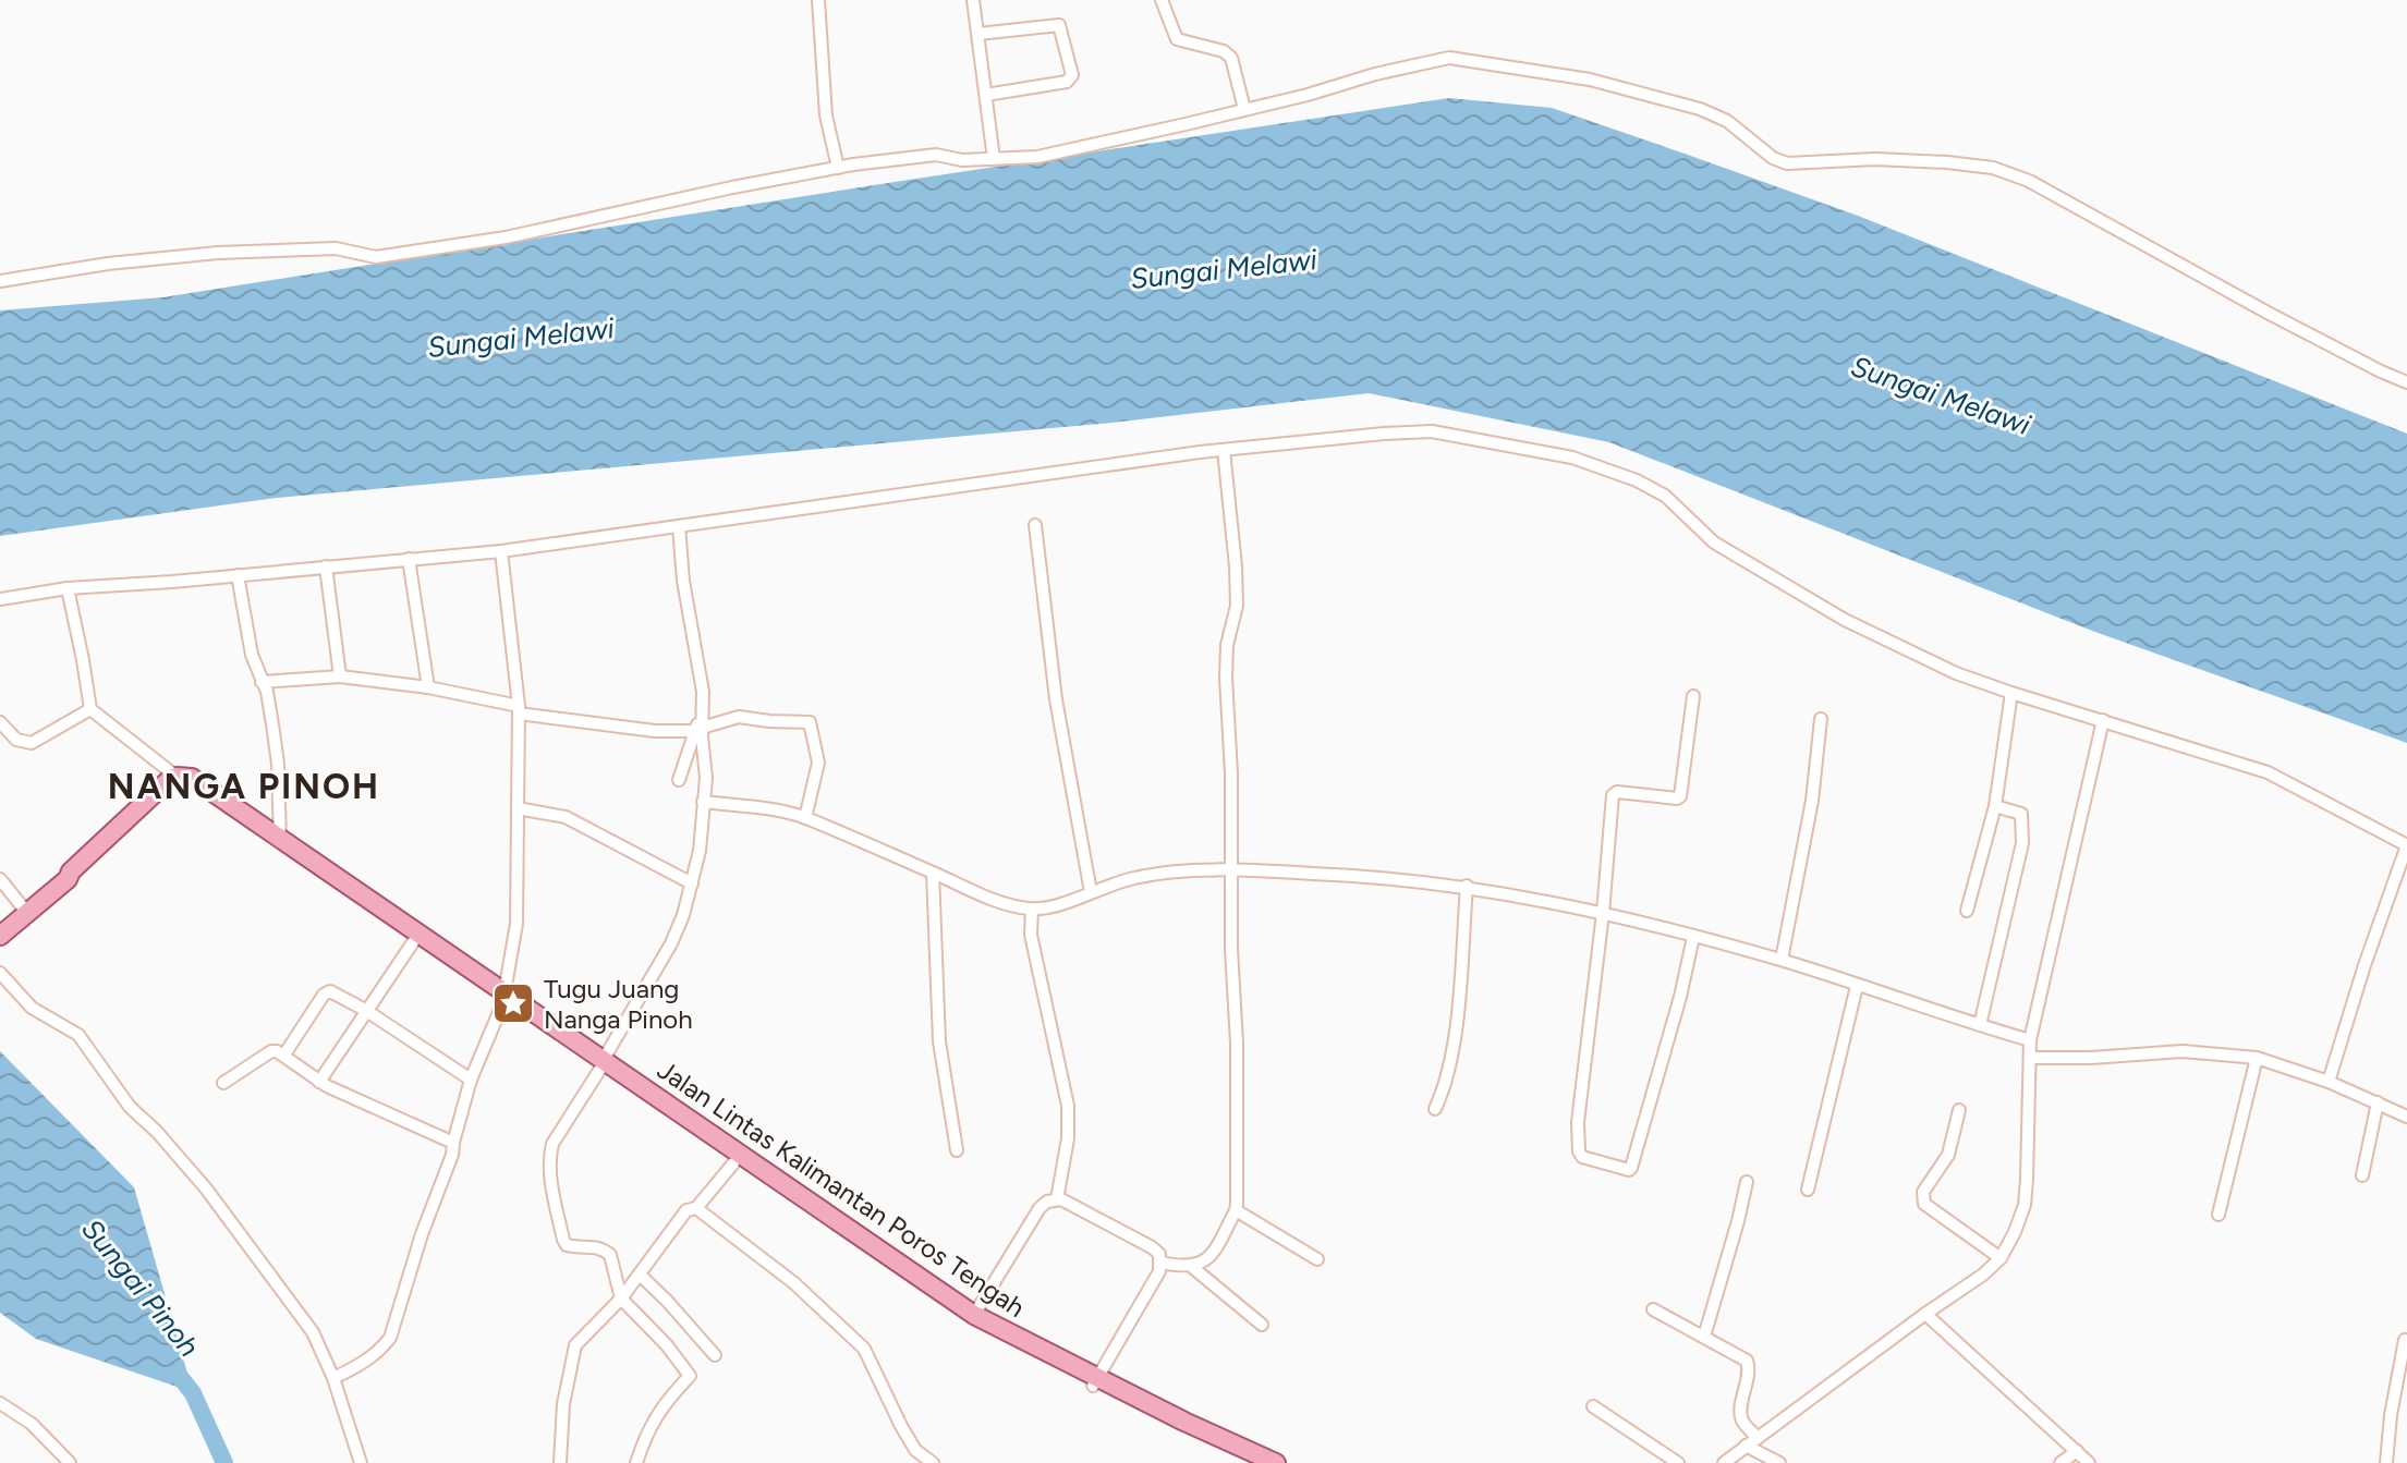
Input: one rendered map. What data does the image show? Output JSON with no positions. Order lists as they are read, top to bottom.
{
  "streets": {
    "main road": ["Jalan Lintas Kalimantan Poros Tengah"]
  },
  "districts": ["NANGA PINOH"],
  "water": ["Sungai Melawi", "Sungai Pinoh"],
  "places": {
    "place": ["Tugu Juang Nanga Pinoh"]
  }
}
